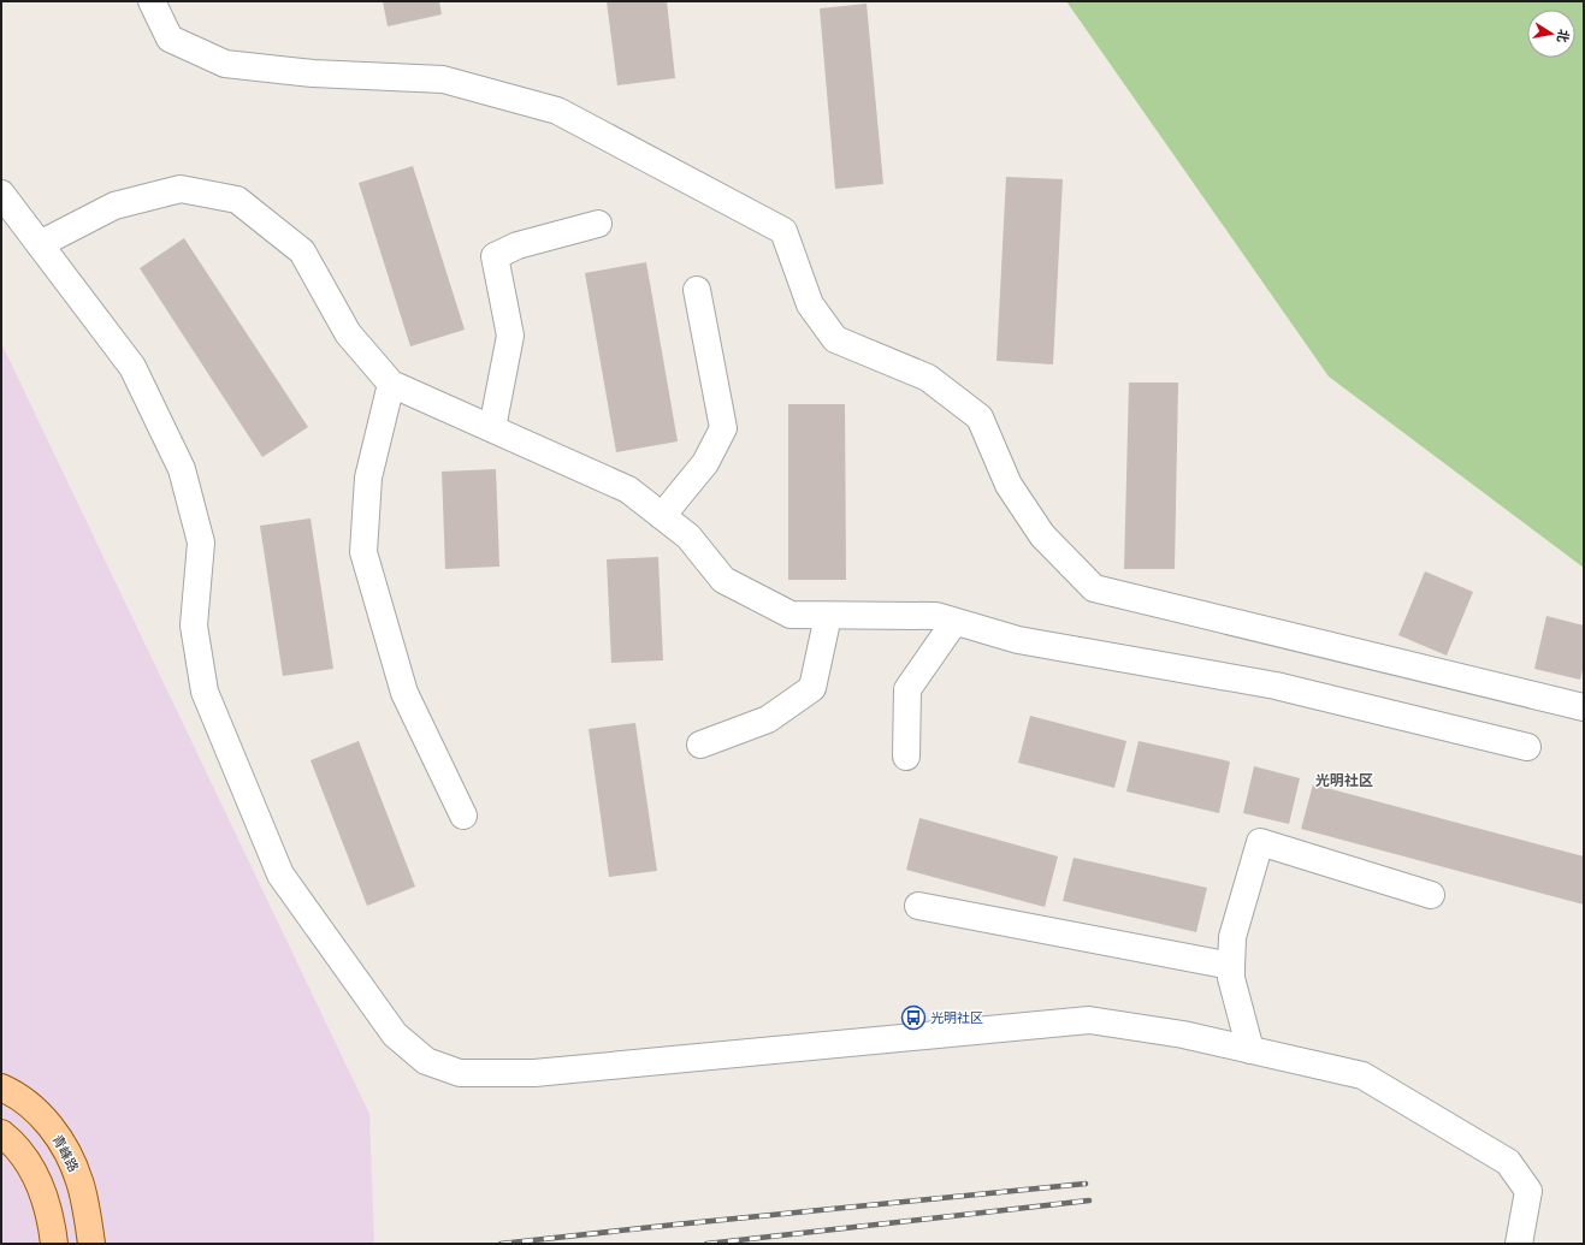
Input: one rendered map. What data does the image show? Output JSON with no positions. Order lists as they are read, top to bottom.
{
  "streets": {
    "main road": ["青峰路"]
  },
  "districts": ["光明社区"],
  "places": {
    "bus stop": ["光明社区"]
  },
  "north": "right"
}
